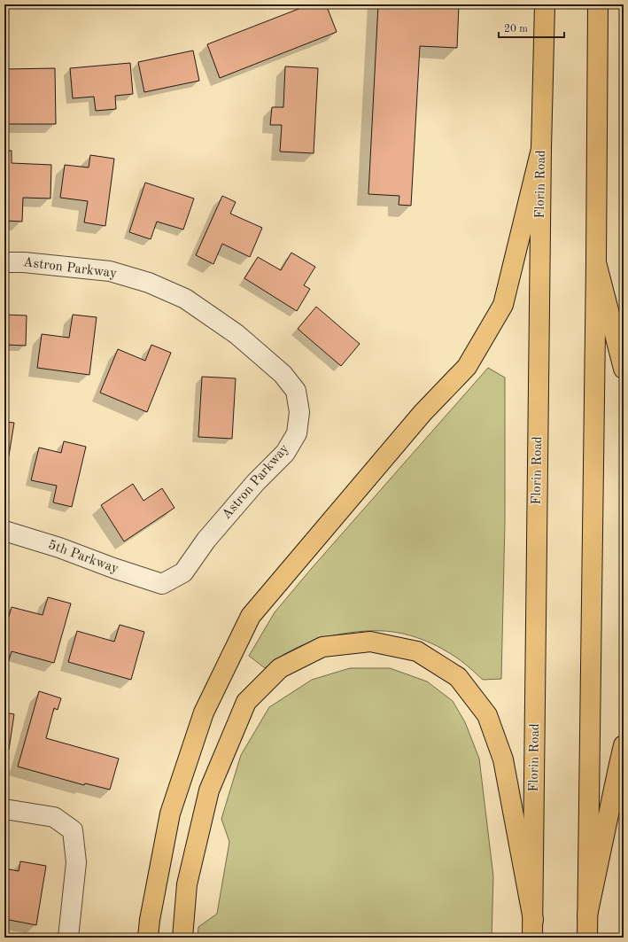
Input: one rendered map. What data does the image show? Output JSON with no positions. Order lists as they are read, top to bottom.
{
  "streets": {
    "main road": ["Florin Road"],
    "street": ["Astron Parkway", "5th Parkway"]
  },
  "crossings": [
    ["Astron Parkway", "5th Parkway"]
  ],
  "scale_bar": "20 m"
}
